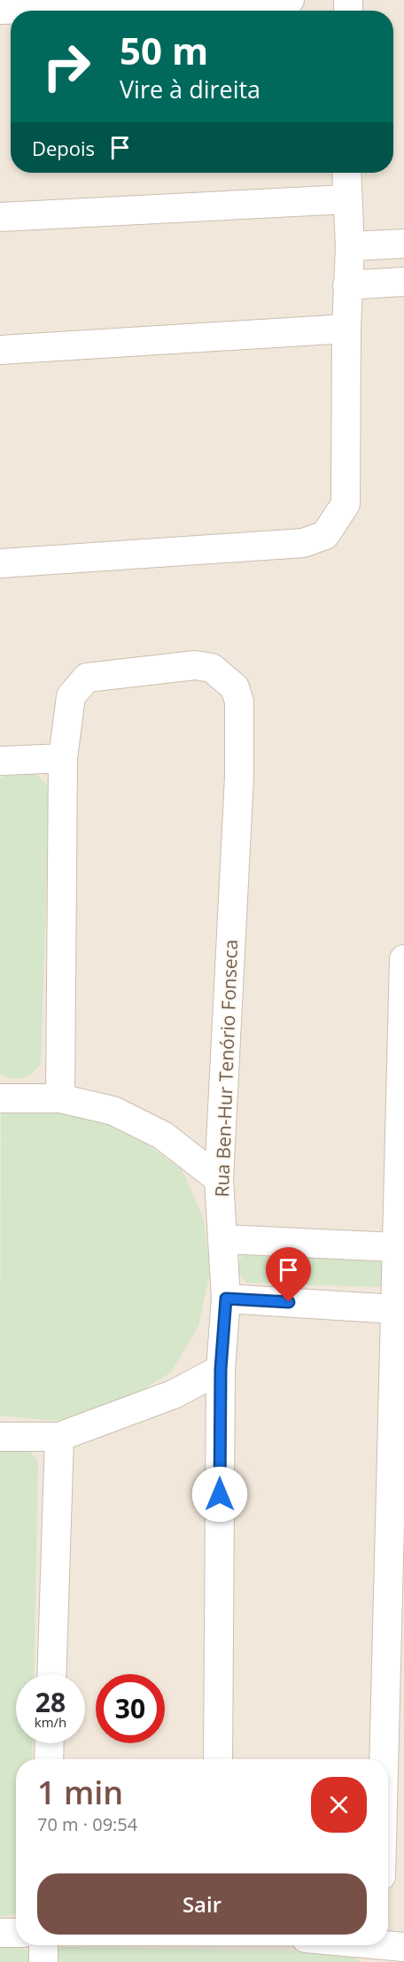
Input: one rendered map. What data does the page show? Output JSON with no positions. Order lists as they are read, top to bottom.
{
  "streets": {
    "street": ["Rua Ben-Hur Tenório Fonseca"]
  },
  "page": {
    "turn": ["50 m", "Vire à direita"],
    "then": "Depois",
    "speed": "28 km/h",
    "limit": "30",
    "heading": ["1 min", "70 m · 09:54"],
    "buttons": "Sair"
  }
}
